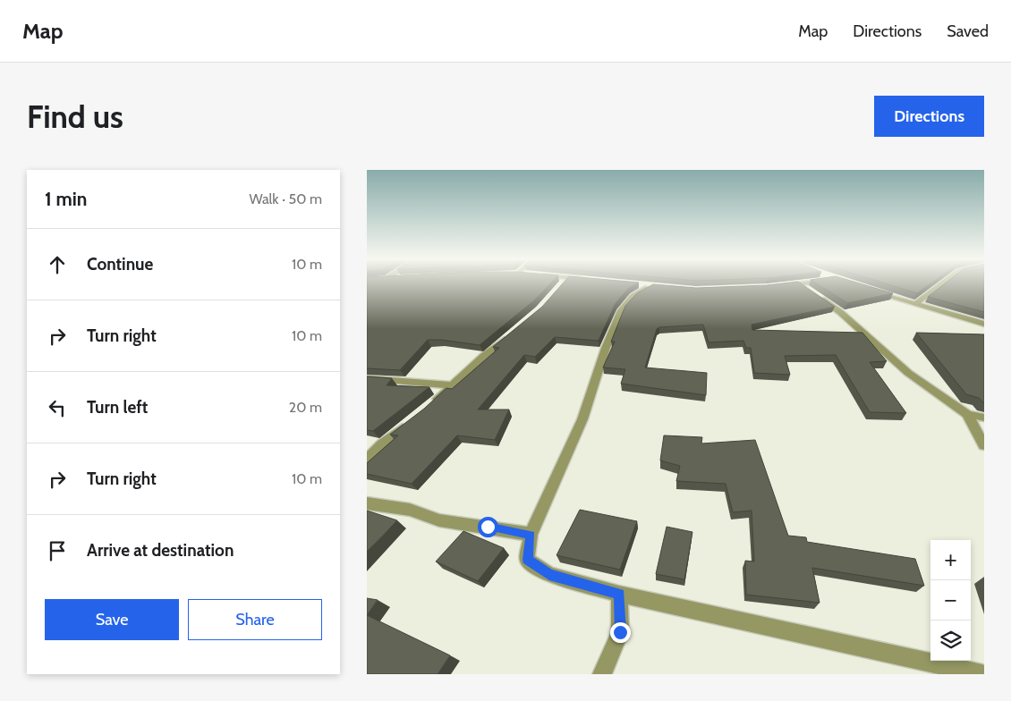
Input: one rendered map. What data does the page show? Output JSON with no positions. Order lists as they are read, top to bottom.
{
  "page": {
    "header": "Map",
    "nav": ["Map", "Directions", "Saved"],
    "buttons": [
      "Directions",
      ["Save", "Share"]
    ],
    "title": "Find us",
    "heading": ["1 min", "Walk · 50 m"],
    "list": [
      ["Continue", "10 m"],
      ["Turn right", "10 m"],
      ["Turn left", "20 m"],
      ["Turn right", "10 m"],
      "Arrive at destination"
    ],
    "map_buttons": ["+", "−"]
  }
}
